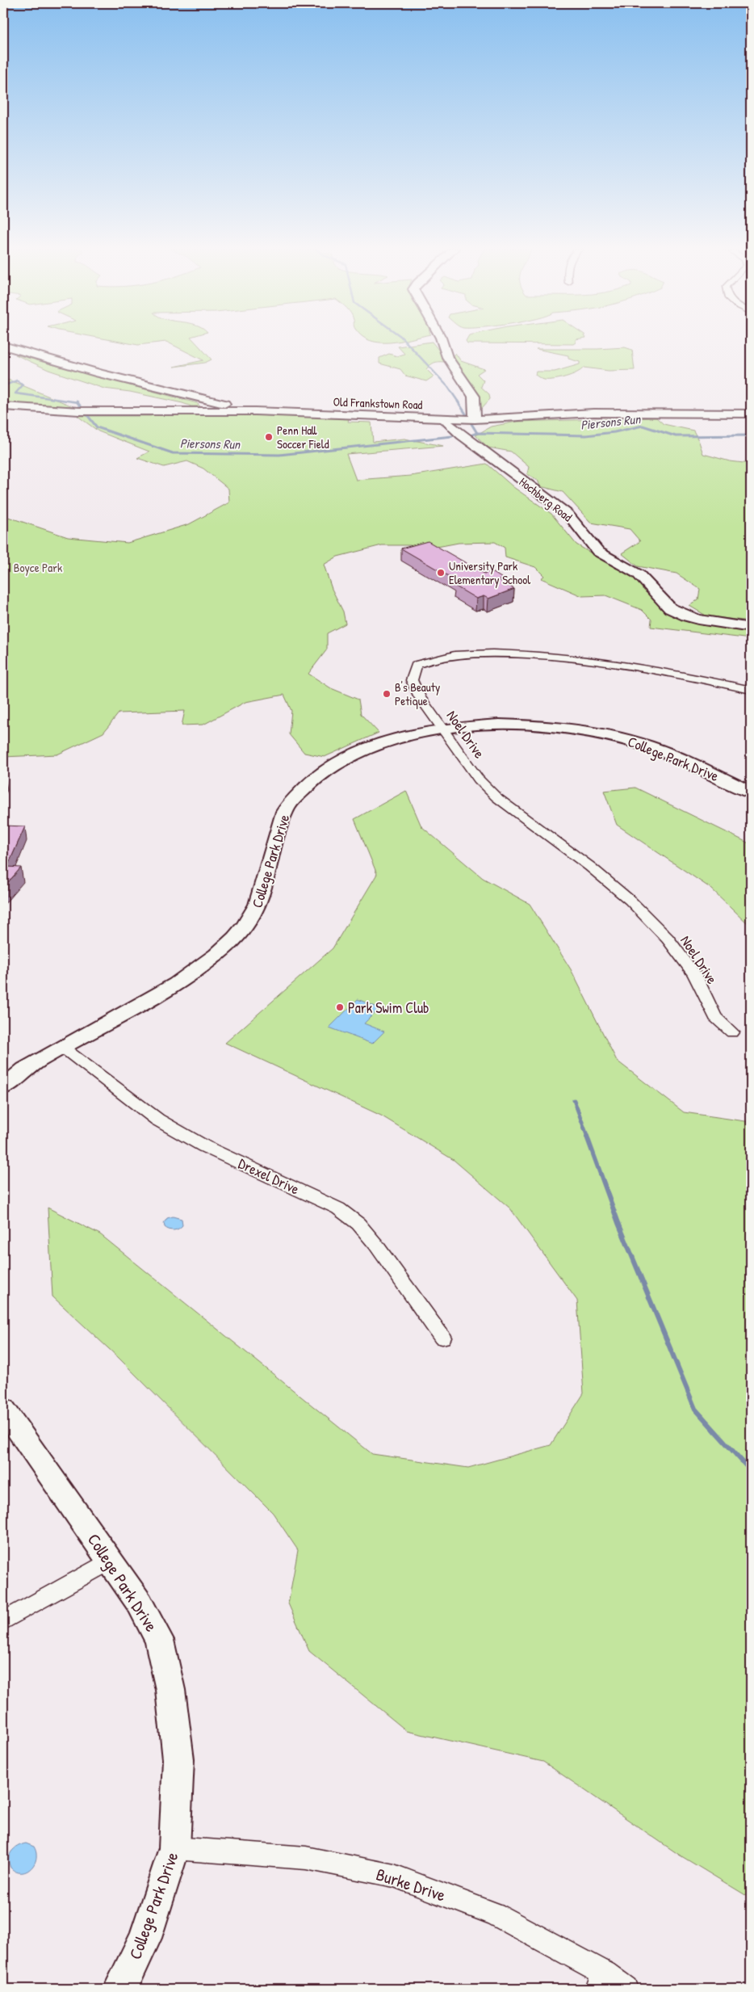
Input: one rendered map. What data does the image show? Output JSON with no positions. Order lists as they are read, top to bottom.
{
  "streets": {
    "street": [
      "Old Frankstown Road",
      "Hochberg Road",
      "Noel Drive",
      "College Park Drive",
      "Drexel Drive",
      "Burke Drive"
    ]
  },
  "crossings": [
    ["Old Frankstown Road", "Hochberg Road"],
    ["Noel Drive", "College Park Drive"],
    ["College Park Drive", "Drexel Drive"],
    ["College Park Drive", "Burke Drive"]
  ],
  "water": ["Piersons Run"],
  "parks": ["Boyce Park"],
  "places": [
    "Penn Hall Soccer Field",
    "University Park Elementary School",
    "B's Beauty Petique",
    "Park Swim Club"
  ]
}
